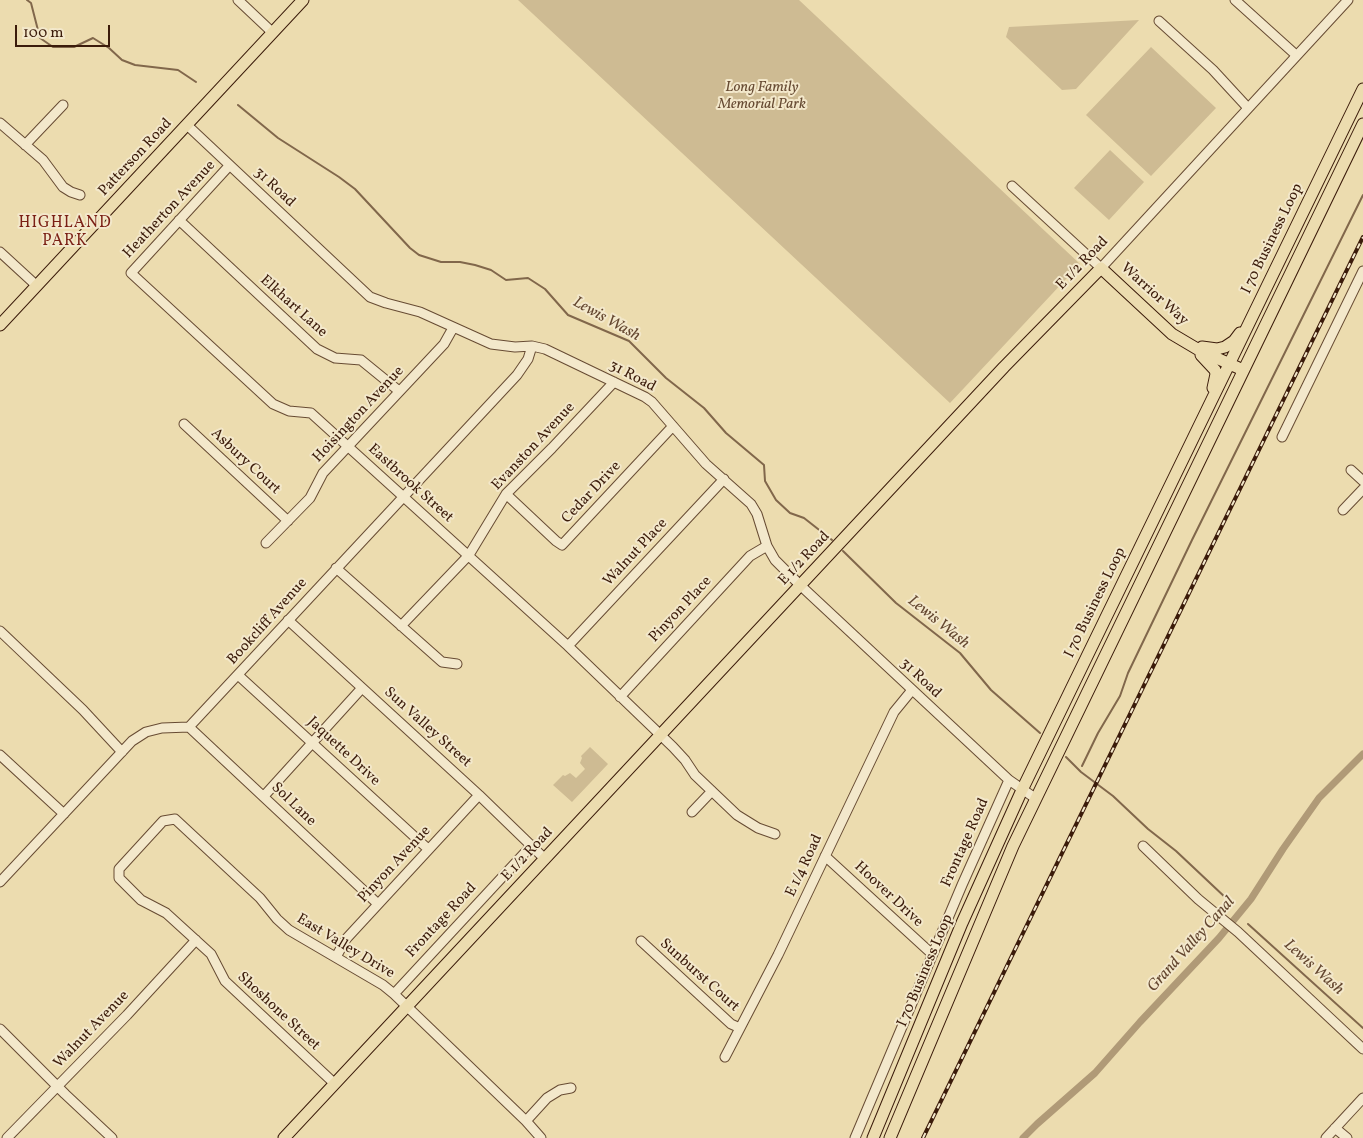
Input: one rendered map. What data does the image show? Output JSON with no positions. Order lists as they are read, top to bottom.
{
  "streets": {
    "main road": [
      "Patterson Road",
      "I 70 Business Loop",
      "E 1/2 Road",
      "Warrior Way"
    ],
    "street": [
      "31 Road",
      "Heatherton Avenue",
      "Elkhart Lane",
      "Hoisington Avenue",
      "Evanston Avenue",
      "Asbury Court",
      "Eastbrook Street",
      "Cedar Drive",
      "Walnut Place",
      "Pinyon Place",
      "Bookcliff Avenue",
      "Sun Valley Street",
      "Jaquette Drive",
      "Sol Lane",
      "Frontage Road",
      "Pinyon Avenue",
      "E 1/4 Road",
      "Hoover Drive",
      "East Valley Drive",
      "Sunburst Court",
      "Shoshone Street",
      "Walnut Avenue"
    ]
  },
  "crossings": [
    ["Patterson Road", "31 Road"],
    ["31 Road", "Heatherton Avenue"],
    ["31 Road", "I 70 Business Loop"],
    ["31 Road", "E 1/2 Road"],
    ["31 Road", "Hoisington Avenue"],
    ["31 Road", "Evanston Avenue"],
    ["31 Road", "Cedar Drive"],
    ["31 Road", "Walnut Place"],
    ["31 Road", "Pinyon Place"],
    ["31 Road", "Bookcliff Avenue"],
    ["31 Road", "Frontage Road"],
    ["31 Road", "E 1/4 Road"],
    ["Heatherton Avenue", "Elkhart Lane"],
    ["Heatherton Avenue", "Eastbrook Street"],
    ["I 70 Business Loop", "Warrior Way"],
    ["E 1/2 Road", "Warrior Way"],
    ["E 1/2 Road", "Eastbrook Street"],
    ["E 1/2 Road", "Sun Valley Street"],
    ["E 1/2 Road", "East Valley Drive"],
    ["E 1/2 Road", "Shoshone Street"],
    ["Elkhart Lane", "Hoisington Avenue"],
    ["Hoisington Avenue", "Asbury Court"],
    ["Hoisington Avenue", "Eastbrook Street"],
    ["Evanston Avenue", "Eastbrook Street"],
    ["Evanston Avenue", "Cedar Drive"],
    ["Eastbrook Street", "Walnut Place"],
    ["Eastbrook Street", "Pinyon Place"],
    ["Eastbrook Street", "Bookcliff Avenue"],
    ["Bookcliff Avenue", "Sun Valley Street"],
    ["Bookcliff Avenue", "Jaquette Drive"],
    ["Bookcliff Avenue", "Sol Lane"],
    ["Sun Valley Street", "Frontage Road"],
    ["Sun Valley Street", "Pinyon Avenue"],
    ["Jaquette Drive", "Pinyon Avenue"],
    ["Sol Lane", "Pinyon Avenue"],
    ["Frontage Road", "Hoover Drive"],
    ["Frontage Road", "East Valley Drive"],
    ["Pinyon Avenue", "East Valley Drive"],
    ["E 1/4 Road", "Hoover Drive"],
    ["E 1/4 Road", "Sunburst Court"],
    ["East Valley Drive", "Shoshone Street"],
    ["Shoshone Street", "Walnut Avenue"]
  ],
  "districts": ["HIGHLAND PARK"],
  "water": ["Lewis Wash", "Grand Valley Canal"],
  "parks": ["Long Family Memorial Park"],
  "scale_bar": "100 m"
}
